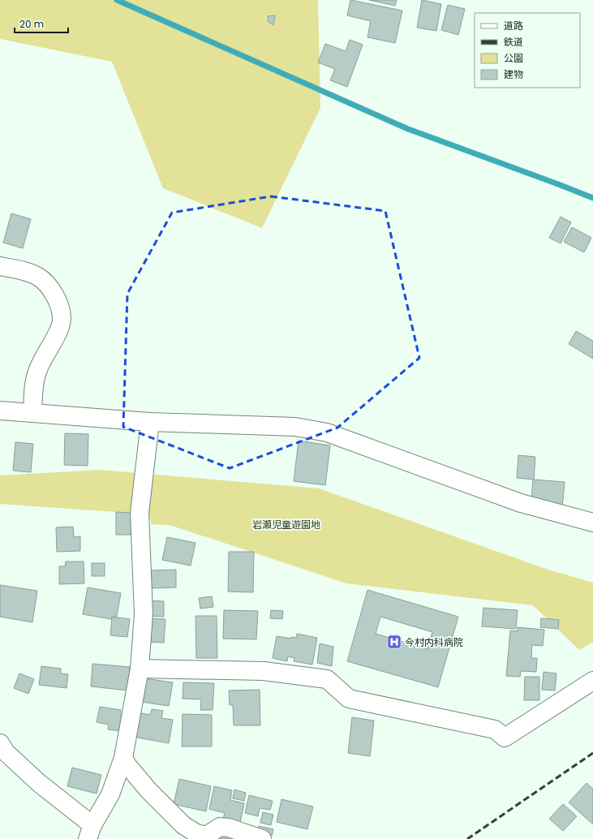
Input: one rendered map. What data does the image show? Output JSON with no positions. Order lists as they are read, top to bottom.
{
  "parks": ["岩瀬児童遊園地"],
  "places": {
    "hospital": ["今村内科病院"]
  },
  "legend": [
    "道路",
    "鉄道",
    "公園",
    "建物"
  ],
  "scale_bar": "20 m"
}
